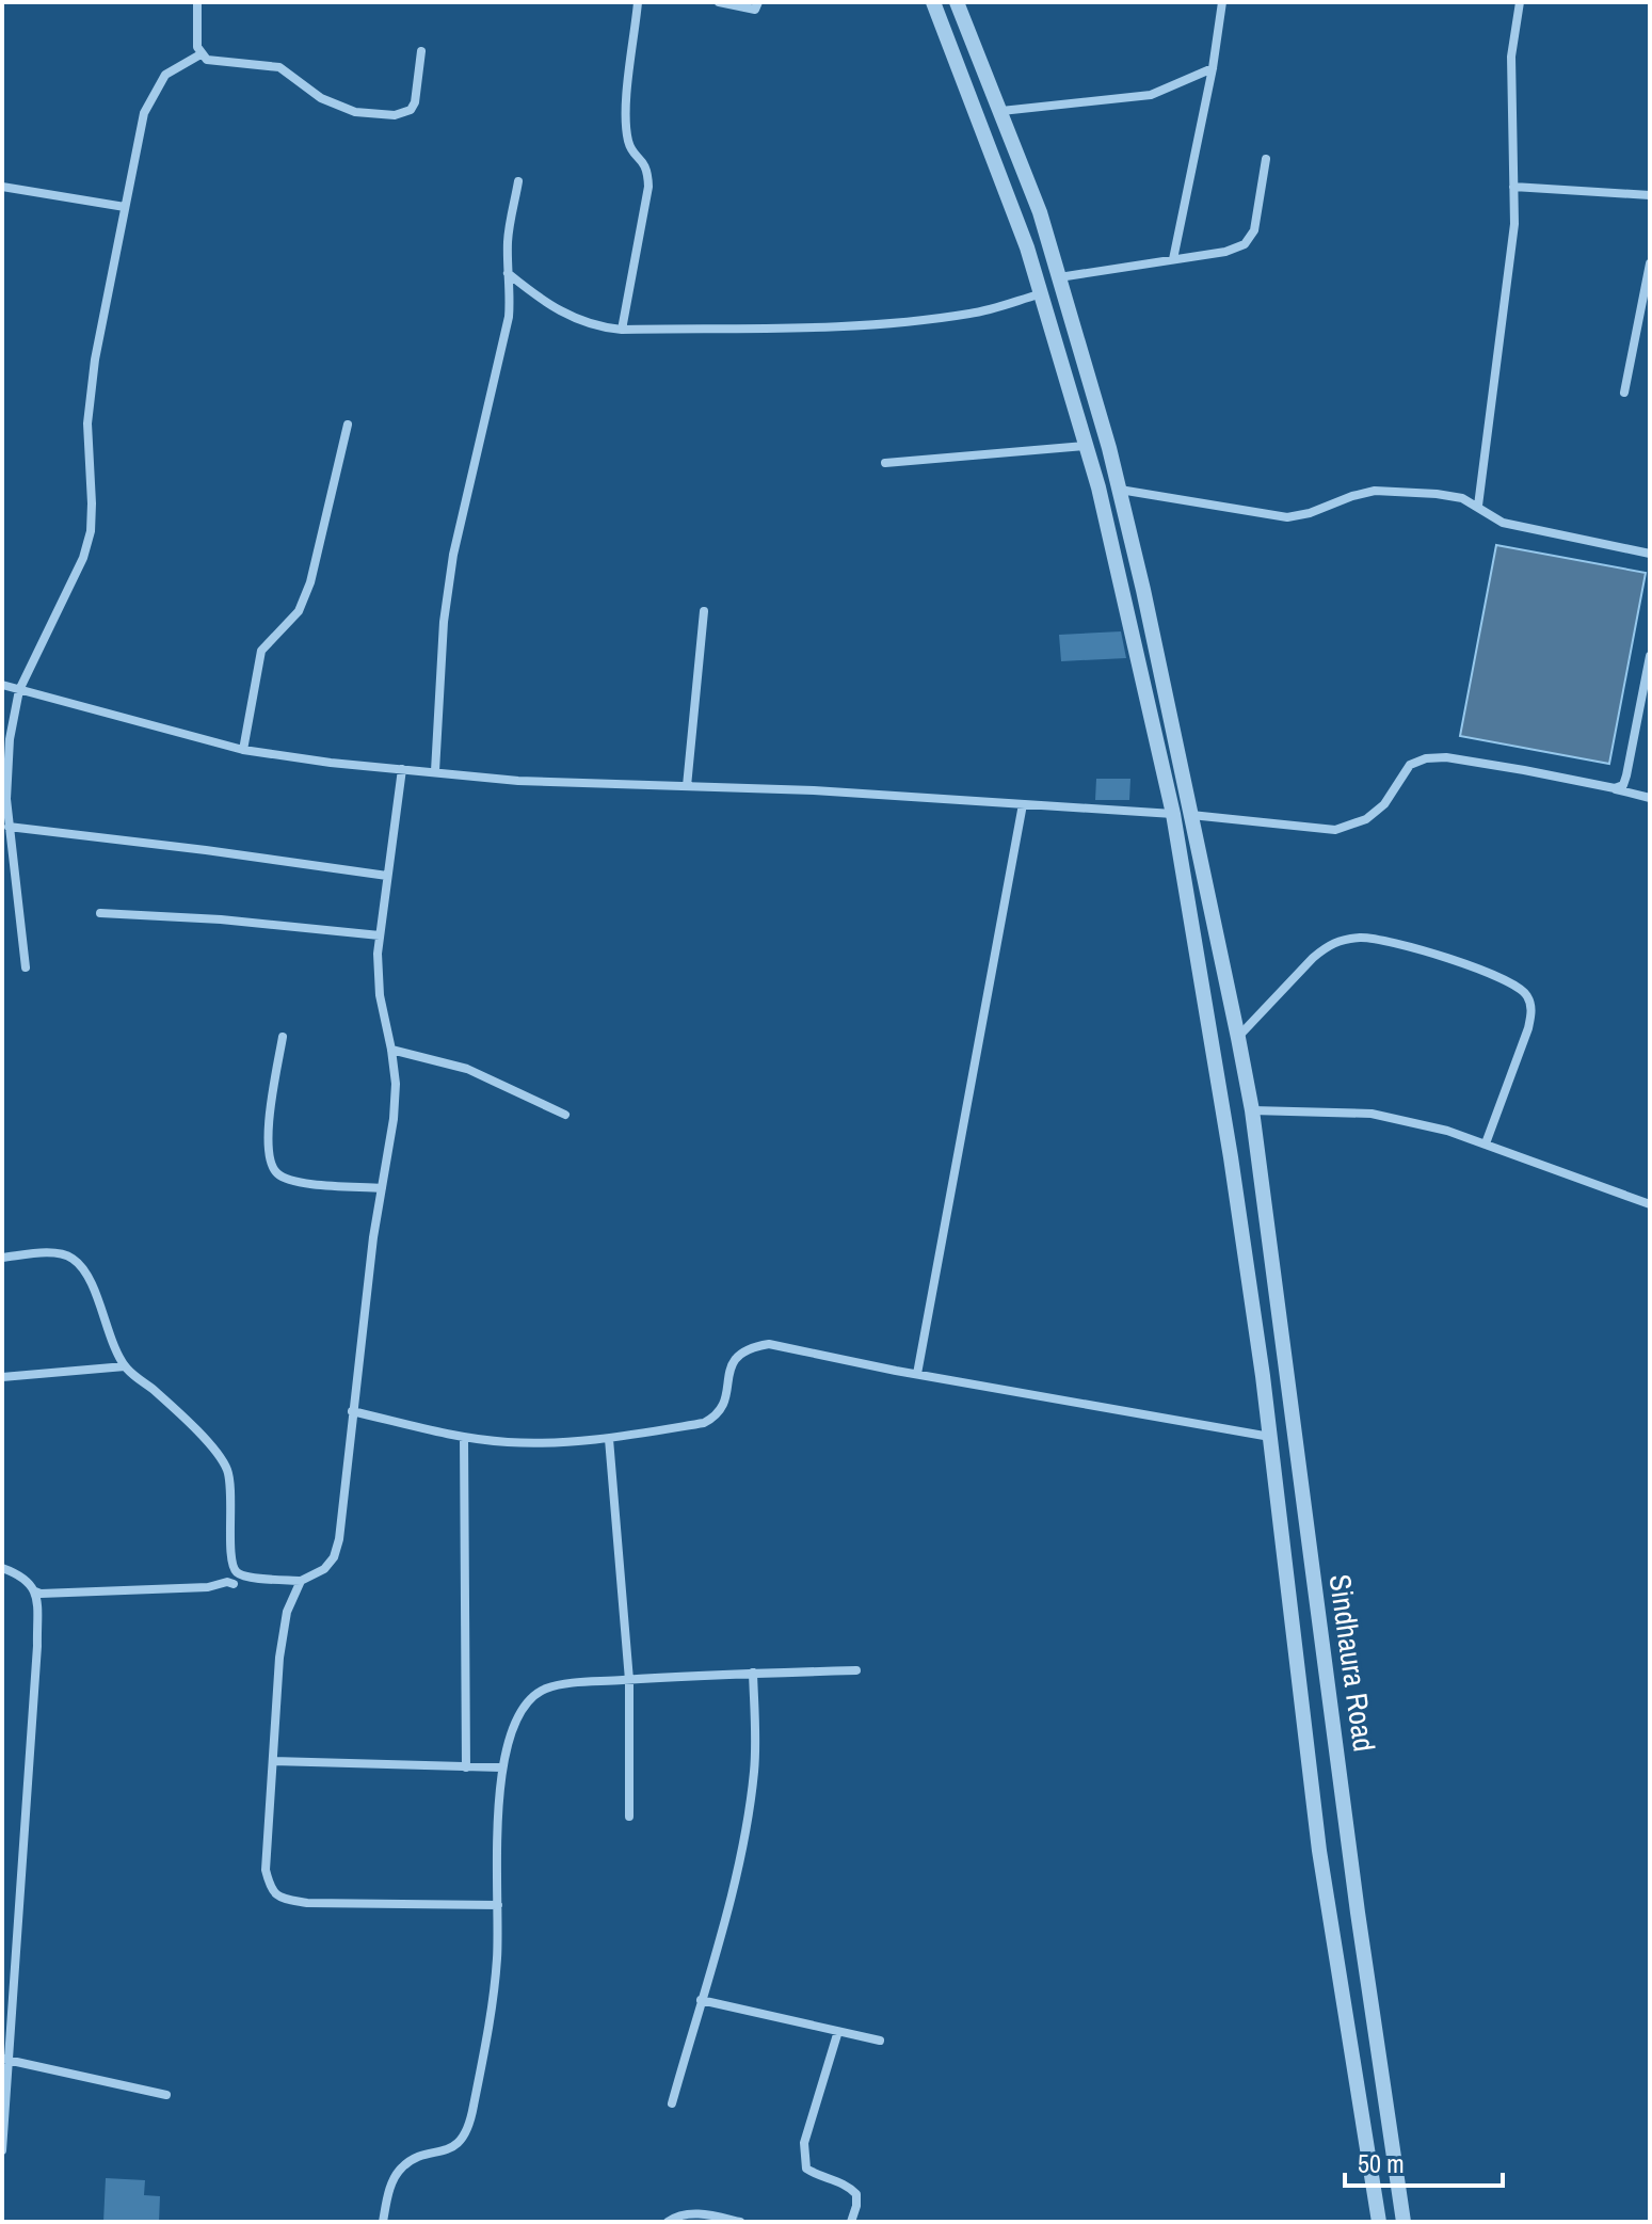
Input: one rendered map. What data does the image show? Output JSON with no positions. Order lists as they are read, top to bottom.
{
  "streets": {
    "street": ["Sindhaura Road"]
  },
  "scale_bar": "50 m"
}
